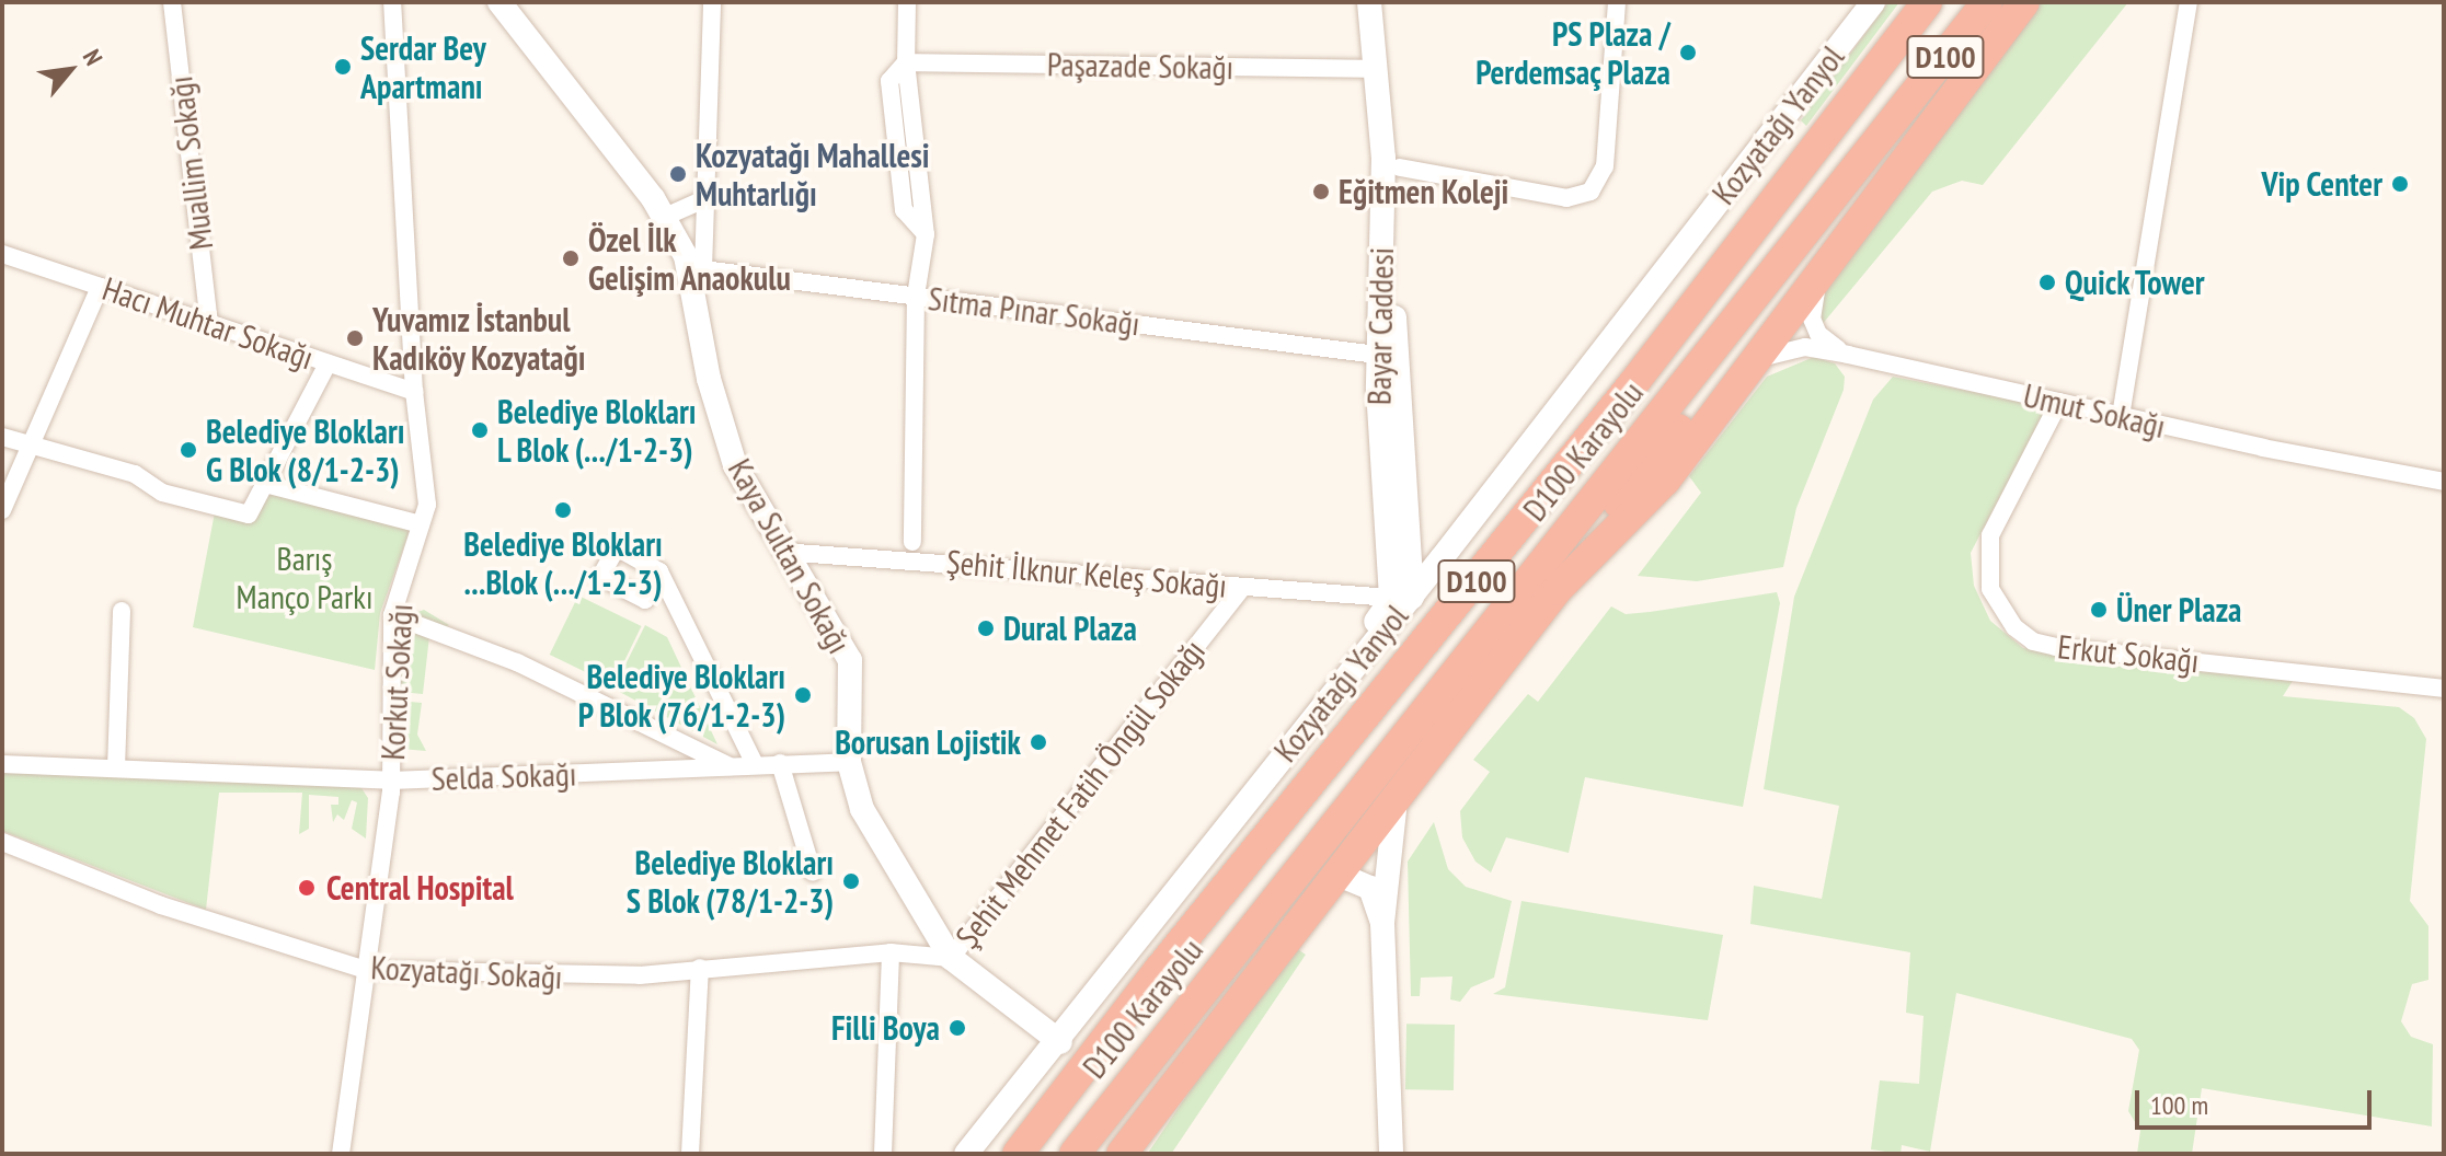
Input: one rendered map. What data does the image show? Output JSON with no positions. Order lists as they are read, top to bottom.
{
  "streets": {
    "highway": ["D100", "D100 Karayolu"],
    "main road": ["Kozyatağı Yanyol", "Bayar Caddesi", "Kaya Sultan Sokağı"],
    "street": [
      "Paşazade Sokağı",
      "Muallim Sokağı",
      "Sıtma Pınar Sokağı",
      "Hacı Muhtar Sokağı",
      "Umut Sokağı",
      "Şehit İlknur Keleş Sokağı",
      "Erkut Sokağı",
      "Korkut Sokağı",
      "Selda Sokağı",
      "Şehit Mehmet Fatih Öngül Sokağı",
      "Kozyatağı Sokağı"
    ]
  },
  "crossings": [
    ["D100", "Umut Sokağı"],
    ["Paşazade Sokağı", "Bayar Caddesi"],
    ["Kozyatağı Yanyol", "Bayar Caddesi"],
    ["Kozyatağı Yanyol", "Kaya Sultan Sokağı"],
    ["Kozyatağı Yanyol", "Şehit İlknur Keleş Sokağı"],
    ["Muallim Sokağı", "Hacı Muhtar Sokağı"],
    ["Sıtma Pınar Sokağı", "Bayar Caddesi"],
    ["Sıtma Pınar Sokağı", "Kaya Sultan Sokağı"],
    ["Hacı Muhtar Sokağı", "Korkut Sokağı"],
    ["Bayar Caddesi", "Şehit İlknur Keleş Sokağı"],
    ["Umut Sokağı", "Erkut Sokağı"],
    ["Kaya Sultan Sokağı", "Şehit İlknur Keleş Sokağı"],
    ["Kaya Sultan Sokağı", "Selda Sokağı"],
    ["Kaya Sultan Sokağı", "Şehit Mehmet Fatih Öngül Sokağı"],
    ["Kaya Sultan Sokağı", "Kozyatağı Sokağı"],
    ["Şehit İlknur Keleş Sokağı", "Şehit Mehmet Fatih Öngül Sokağı"],
    ["Korkut Sokağı", "Selda Sokağı"],
    ["Korkut Sokağı", "Kozyatağı Sokağı"],
    ["Şehit Mehmet Fatih Öngül Sokağı", "Kozyatağı Sokağı"]
  ],
  "parks": ["Barış Manço Parkı"],
  "places": [
    "PS Plaza / Perdemsaç Plaza",
    "Serdar Bey Apartmanı",
    "Kozyatağı Mahallesi Muhtarlığı",
    "Vip Center",
    "Eğitmen Koleji",
    "Özel İlk Gelişim Anaokulu",
    "Quick Tower",
    "Yuvamız İstanbul Kadıköy Kozyatağı",
    "Belediye Blokları L Blok (.../1-2-3)",
    "Belediye Blokları G Blok (8/1-2-3)",
    "Belediye Blokları ...Blok (.../1-2-3)",
    "Üner Plaza",
    "Dural Plaza",
    "Belediye Blokları P Blok (76/1-2-3)",
    "Borusan Lojistik",
    "Belediye Blokları S Blok (78/1-2-3)",
    "Central Hospital",
    "Filli Boya"
  ],
  "scale_bar": "100 m",
  "north": "top right"
}
